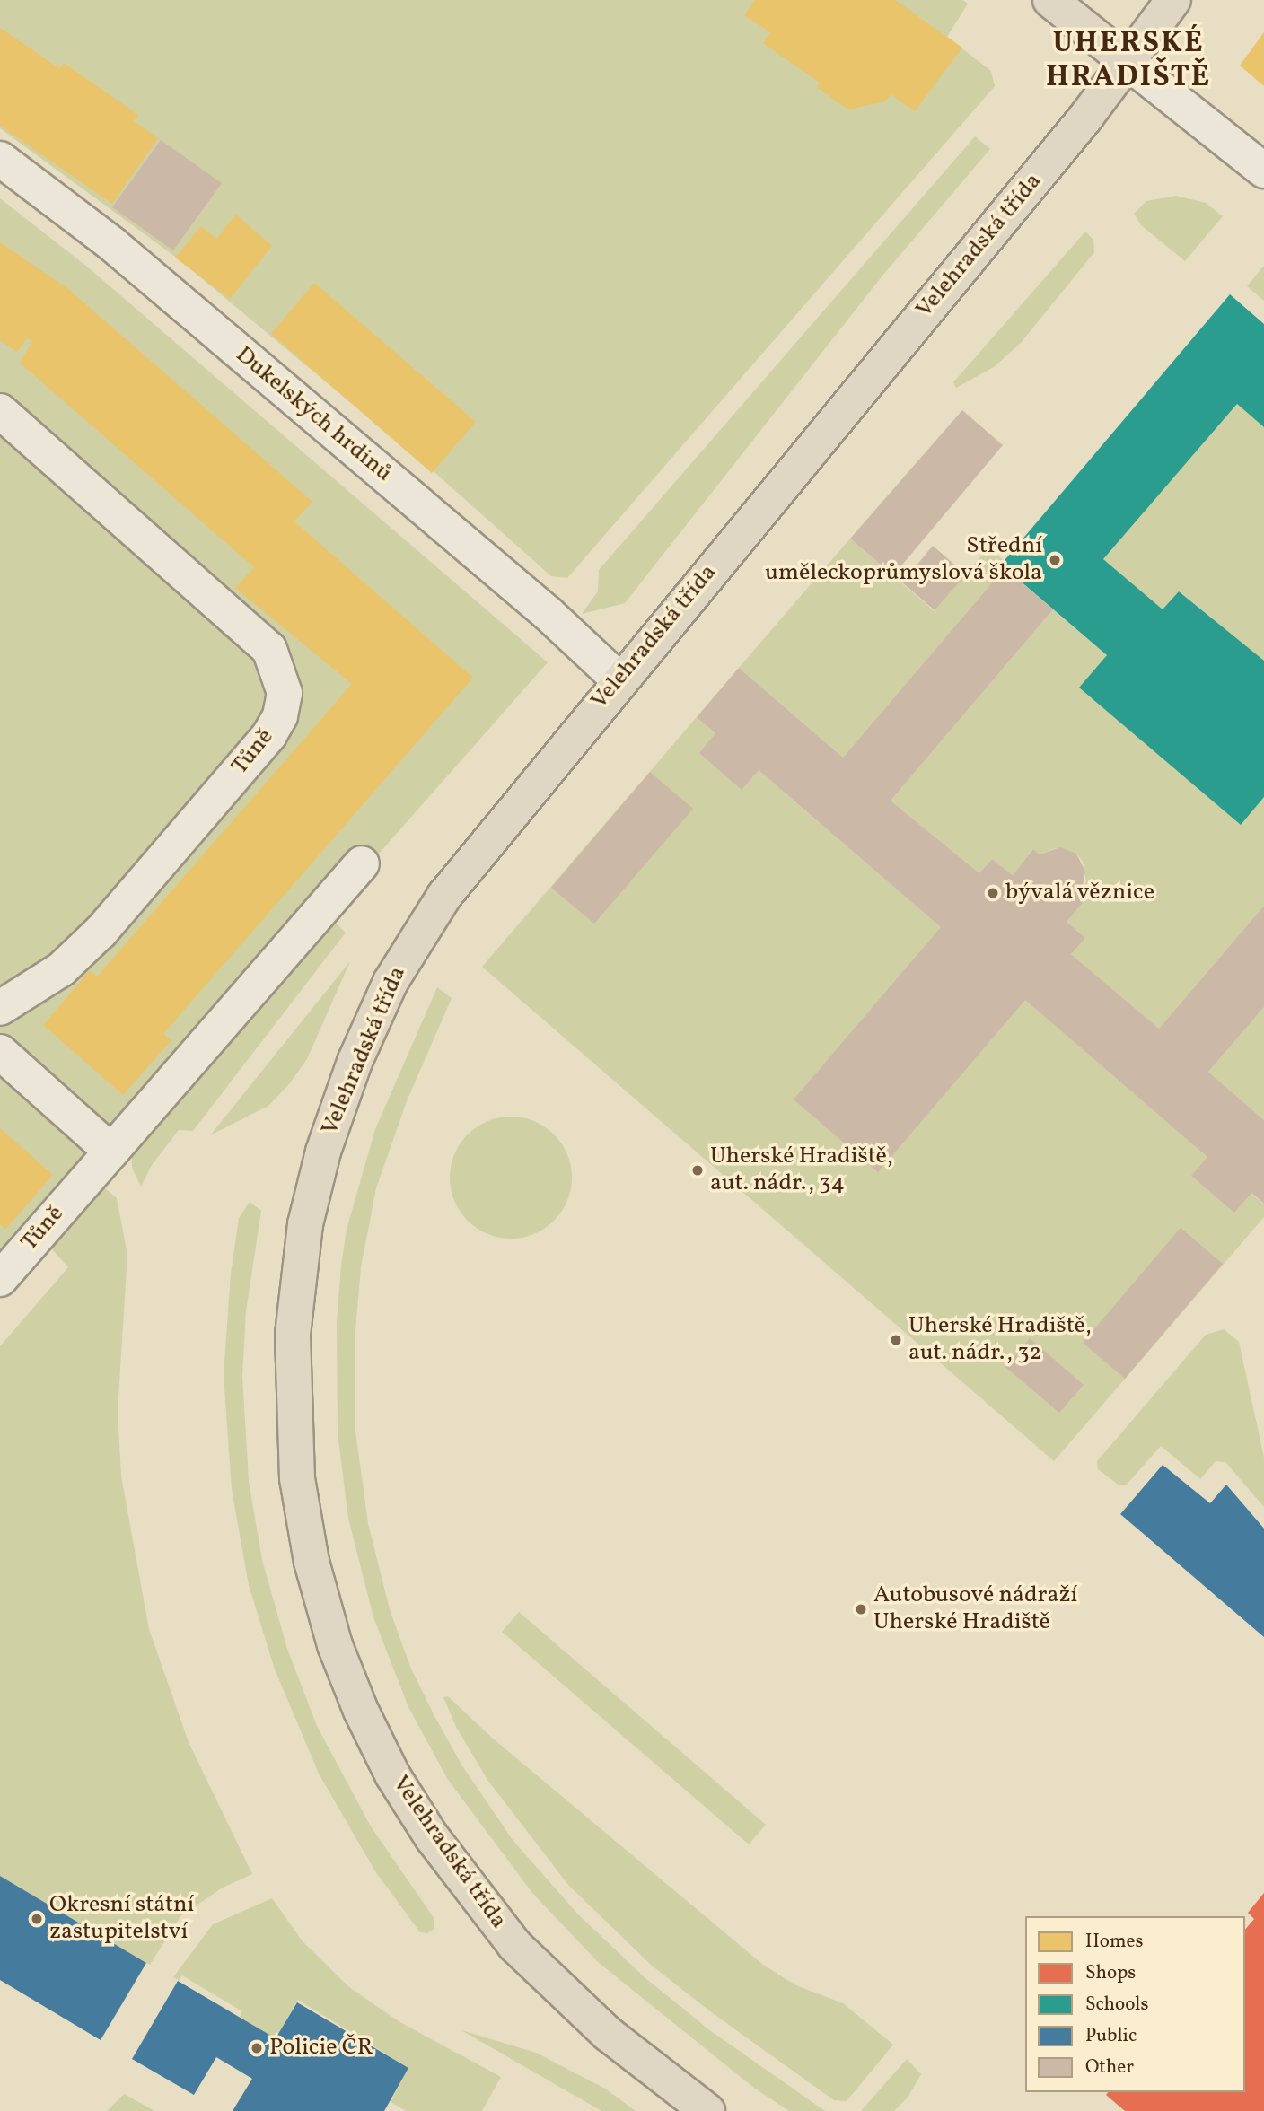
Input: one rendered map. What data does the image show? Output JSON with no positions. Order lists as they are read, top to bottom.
{
  "streets": {
    "main road": ["Velehradská třída"],
    "street": ["Dukelských hrdinů", "Tůně"]
  },
  "crossings": [
    ["Velehradská třída", "Dukelských hrdinů"]
  ],
  "districts": ["UHERSKÉ HRADIŠTĚ"],
  "places": [
    "Střední uměleckoprůmyslová škola",
    "bývalá věznice",
    "Uherské Hradiště, aut. nádr., 34",
    "Uherské Hradiště, aut. nádr., 32",
    "Autobusové nádraží Uherské Hradiště",
    "Okresní státní zastupitelství",
    "Policie ČR"
  ],
  "legend": [
    "Homes",
    "Shops",
    "Schools",
    "Public",
    "Other"
  ]
}
